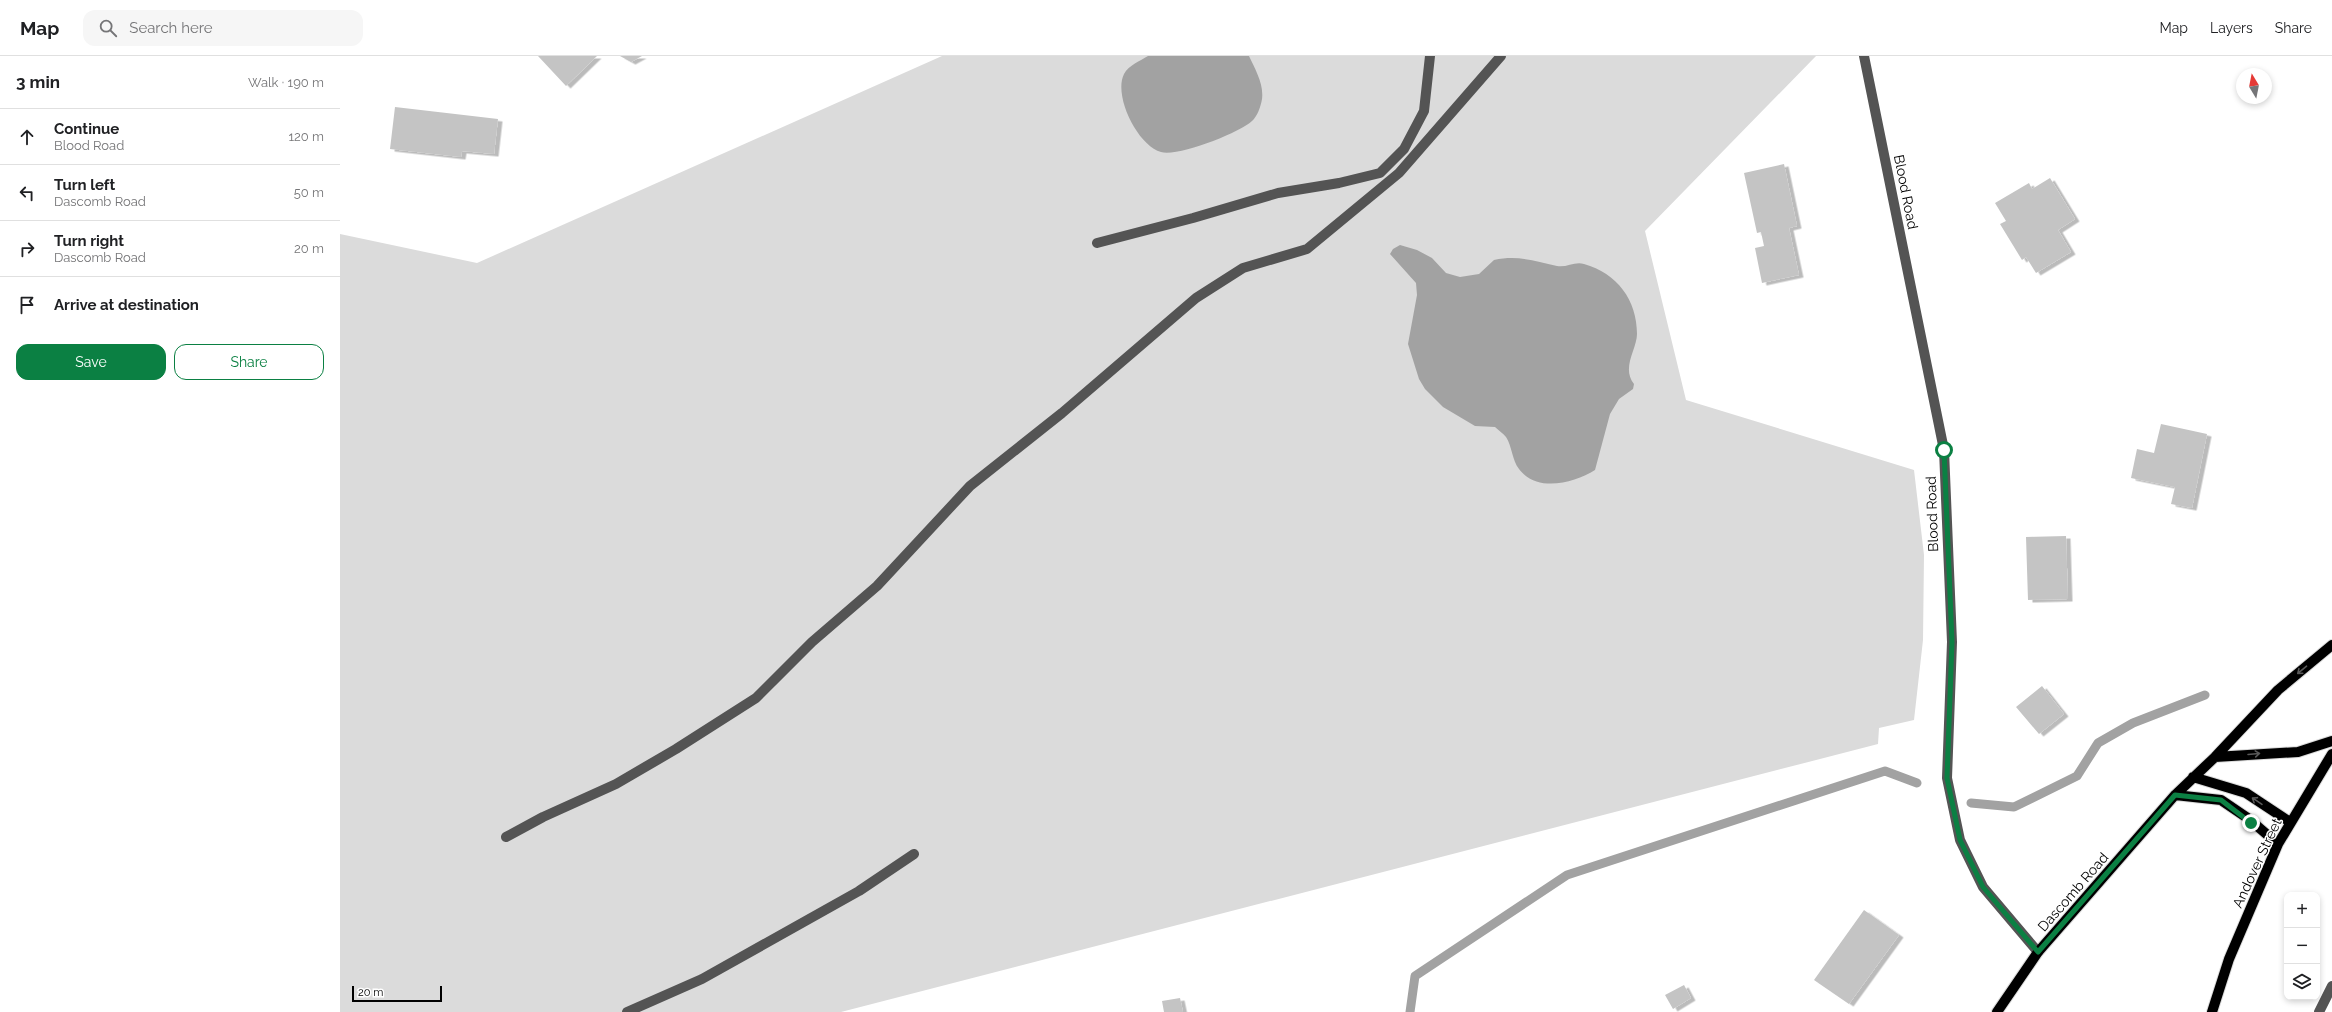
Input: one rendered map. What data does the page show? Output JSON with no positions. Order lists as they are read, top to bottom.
{
  "streets": {
    "main road": ["Andover Street", "Dascomb Road"],
    "street": ["Blood Road"]
  },
  "crossings": [
    ["Blood Road", "Dascomb Road"]
  ],
  "scale_bar": "20 m",
  "north": "top",
  "page": {
    "header": "Map",
    "search": "Search here",
    "nav": ["Map", "Layers", "Share"],
    "heading": ["3 min", "Walk · 190 m"],
    "list": [
      ["Continue", "Blood Road", "120 m"],
      ["Turn left", "Dascomb Road", "50 m"],
      ["Turn right", "Dascomb Road", "20 m"],
      "Arrive at destination"
    ],
    "buttons": ["Save", "Share"],
    "map_buttons": ["+", "−"],
    "scale": "20 m"
  }
}
